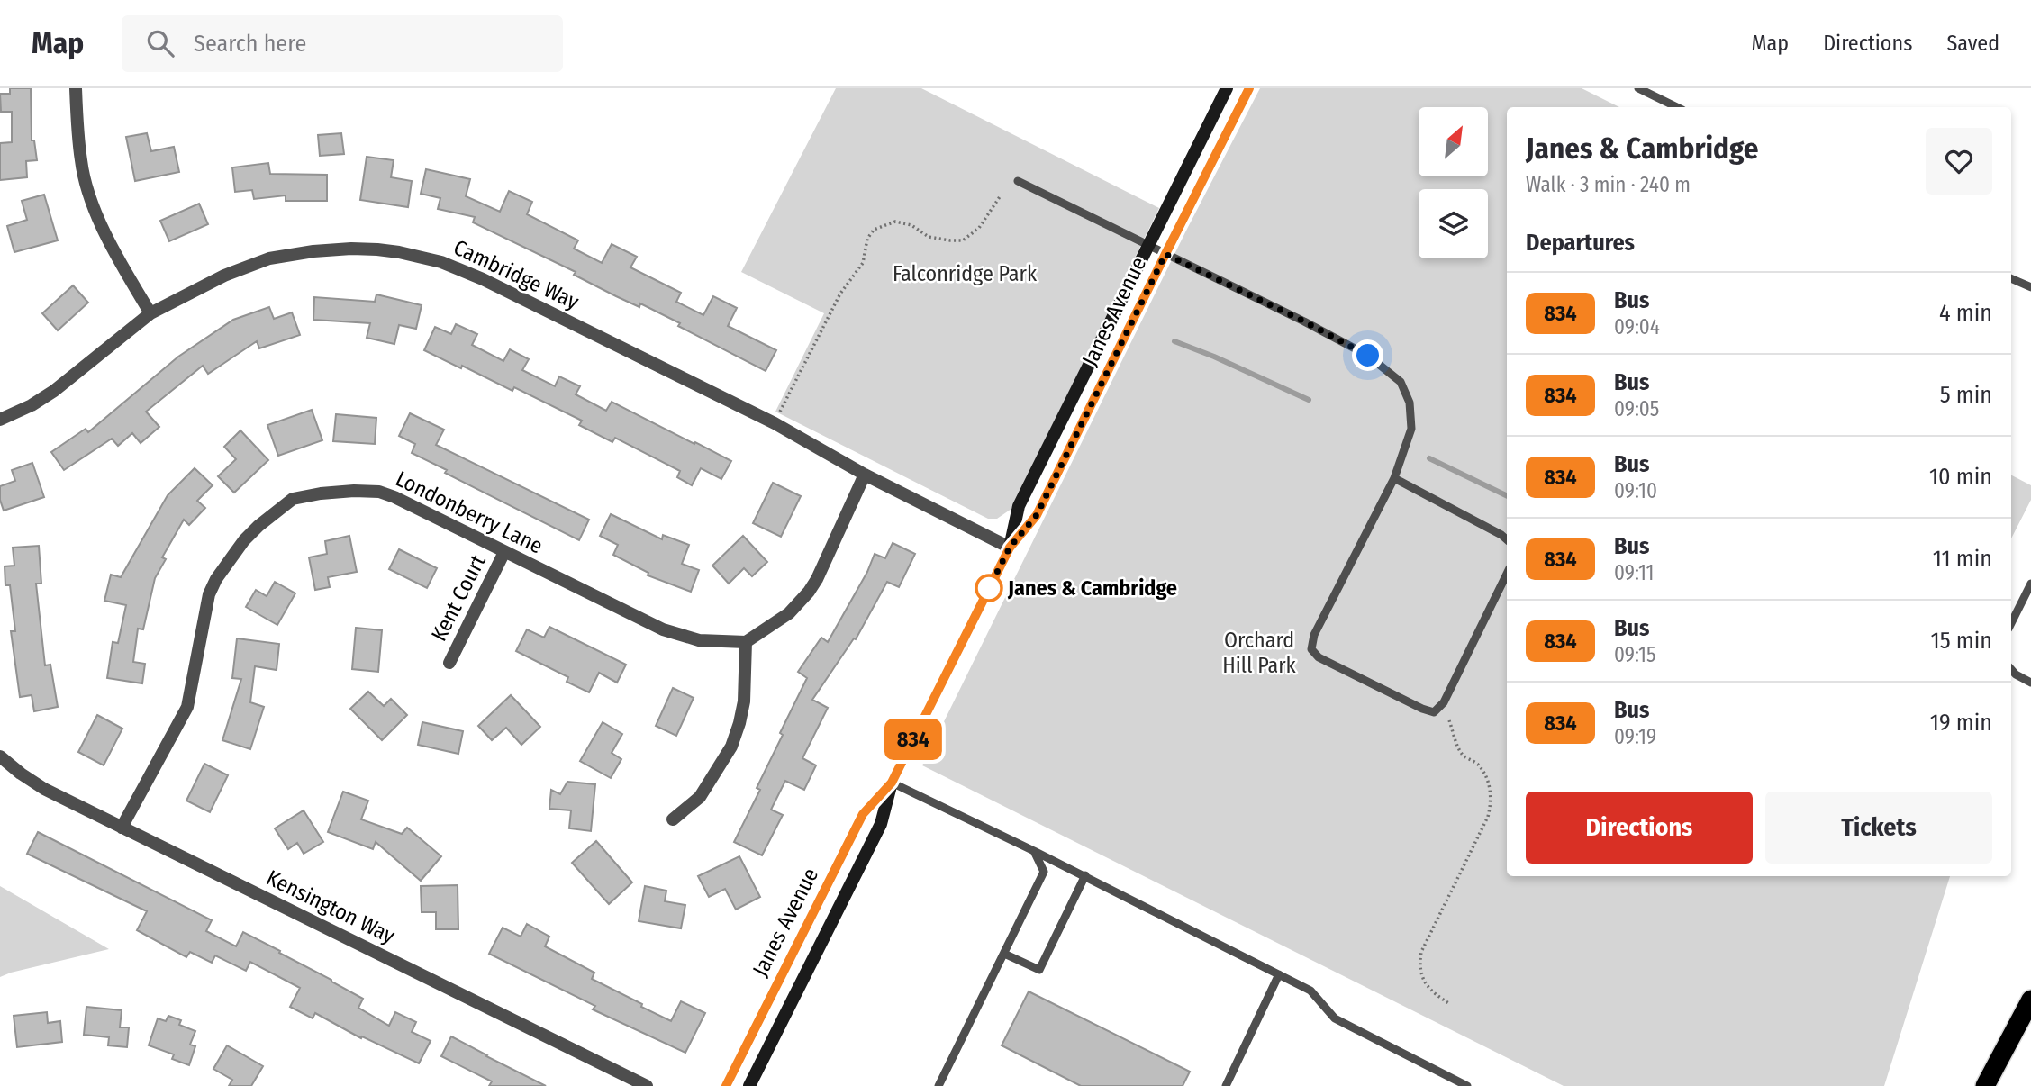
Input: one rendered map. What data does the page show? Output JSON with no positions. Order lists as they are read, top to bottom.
{
  "streets": {
    "street": [
      "Cambridge Way",
      "Janes Avenue",
      "Londonberry Lane",
      "Kent Court",
      "Kensington Way"
    ]
  },
  "crossings": [
    ["Cambridge Way", "Janes Avenue"],
    ["Londonberry Lane", "Kent Court"],
    ["Londonberry Lane", "Kensington Way"]
  ],
  "parks": ["Falconridge Park", "Orchard Hill Park"],
  "places": ["Janes & Cambridge"],
  "lines": ["bus line 834"],
  "north": "top right",
  "page": {
    "header": "Map",
    "search": "Search here",
    "nav": ["Map", "Directions", "Saved"],
    "on_map": "834",
    "heading": [
      ["Janes & Cambridge", "Walk · 3 min · 240 m"],
      "Departures"
    ],
    "list": [
      {
        "mark": "834",
        "name": "Bus",
        "note": "09:04",
        "value": "4 min"
      },
      {
        "mark": "834",
        "name": "Bus",
        "note": "09:05",
        "value": "5 min"
      },
      {
        "mark": "834",
        "name": "Bus",
        "note": "09:10",
        "value": "10 min"
      },
      {
        "mark": "834",
        "name": "Bus",
        "note": "09:11",
        "value": "11 min"
      },
      {
        "mark": "834",
        "name": "Bus",
        "note": "09:15",
        "value": "15 min"
      },
      {
        "mark": "834",
        "name": "Bus",
        "note": "09:19",
        "value": "19 min"
      }
    ],
    "buttons": ["Directions", "Tickets"]
  }
}
